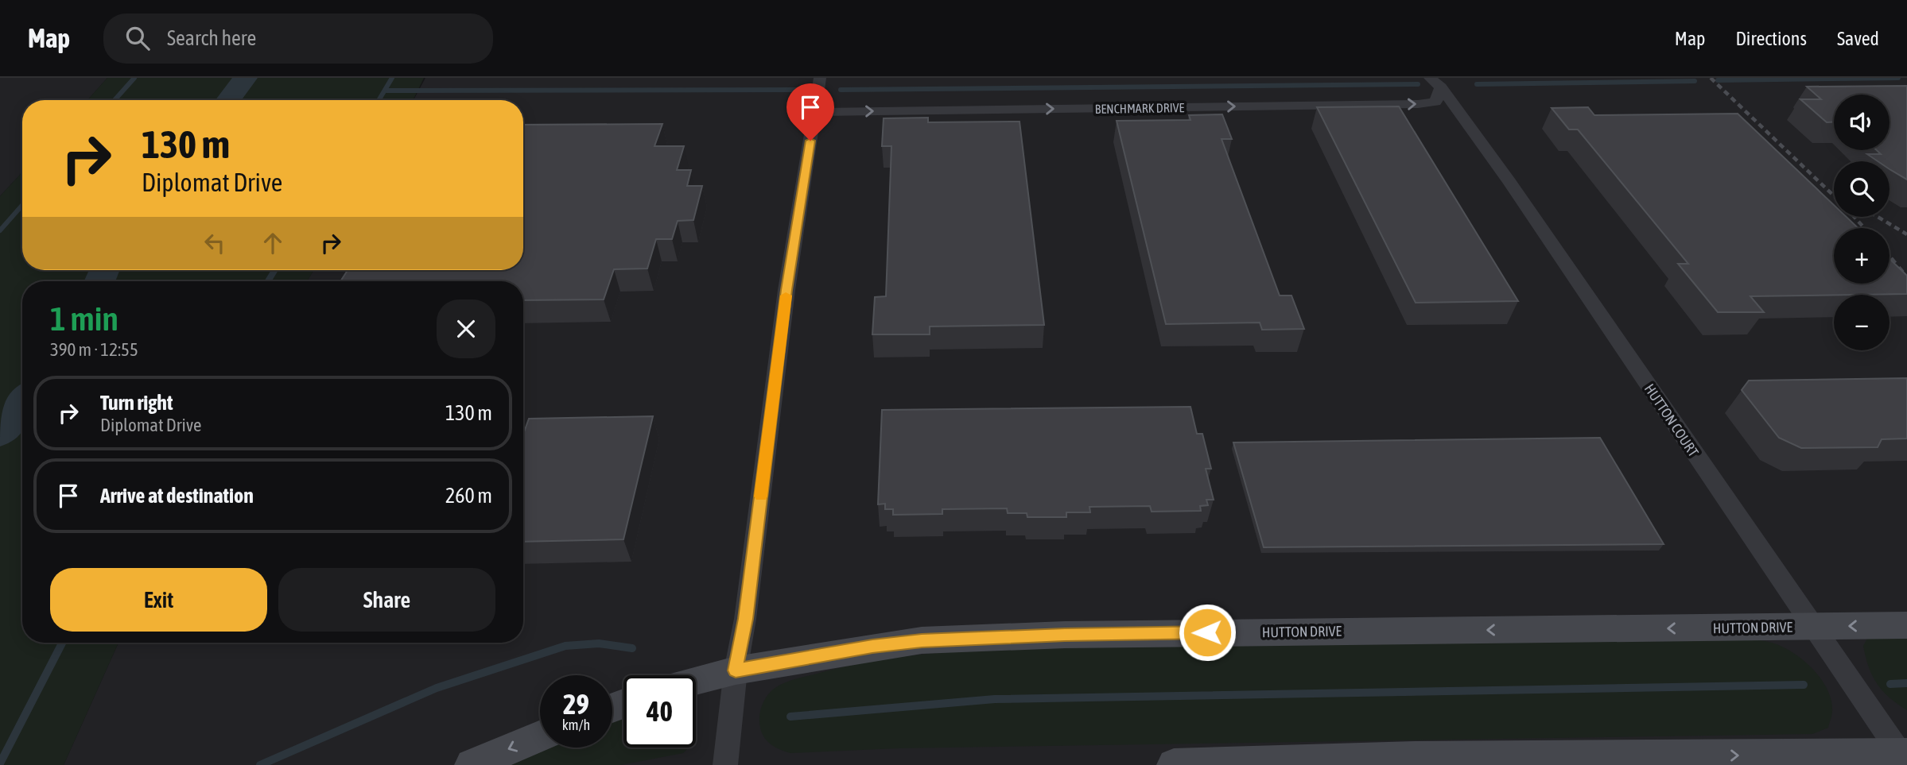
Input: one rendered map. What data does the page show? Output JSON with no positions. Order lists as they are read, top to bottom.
{
  "streets": {
    "street": ["BENCHMARK DRIVE", "HUTTON COURT", "HUTTON DRIVE"]
  },
  "crossings": [
    ["BENCHMARK DRIVE", "HUTTON COURT"],
    ["HUTTON COURT", "HUTTON DRIVE"]
  ],
  "one_way": ["BENCHMARK DRIVE"],
  "page": {
    "header": "Map",
    "search": "Search here",
    "nav": ["Map", "Directions", "Saved"],
    "map_buttons": ["+", "−"],
    "turn": ["130 m", "Diplomat Drive"],
    "heading": ["1 min", "390 m · 12:55"],
    "list": [
      {
        "name": "Turn right",
        "note": "Diplomat Drive",
        "value": "130 m"
      },
      {
        "name": "Arrive at destination",
        "value": "260 m"
      }
    ],
    "buttons": ["Exit", "Share"],
    "speed": "29 km/h",
    "limit": "40"
  }
}
